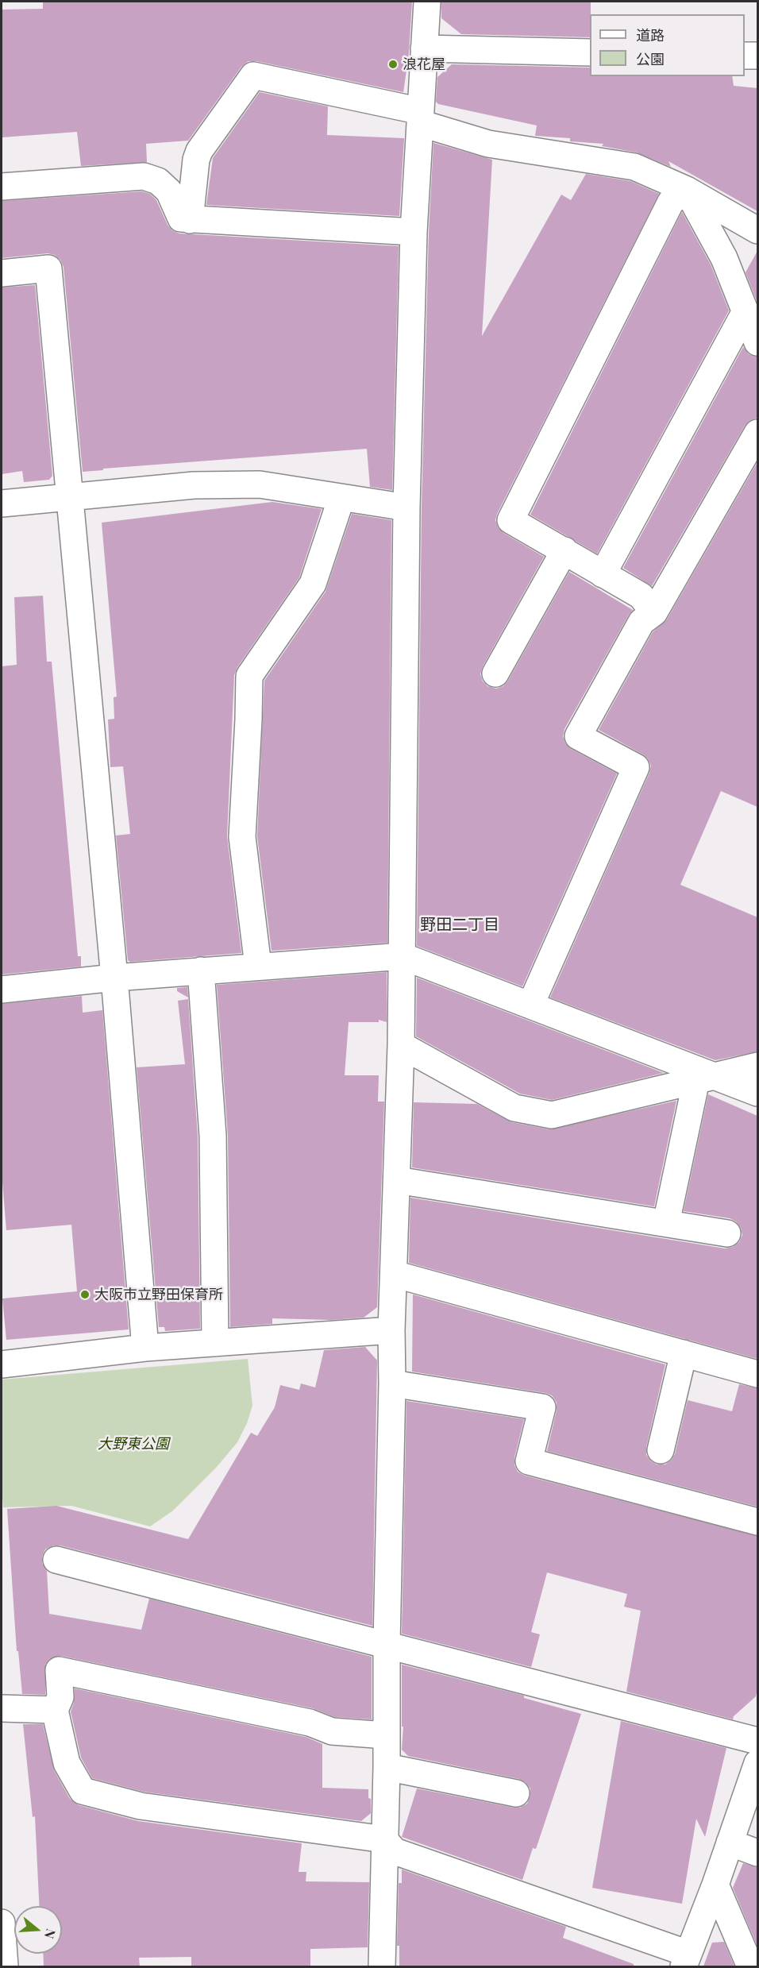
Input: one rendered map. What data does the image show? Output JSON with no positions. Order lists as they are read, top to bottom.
{
  "districts": ["野田二丁目"],
  "parks": ["大野東公園"],
  "places": ["浪花屋", "大阪市立野田保育所"],
  "legend": ["道路", "公園"],
  "north": "right"
}
